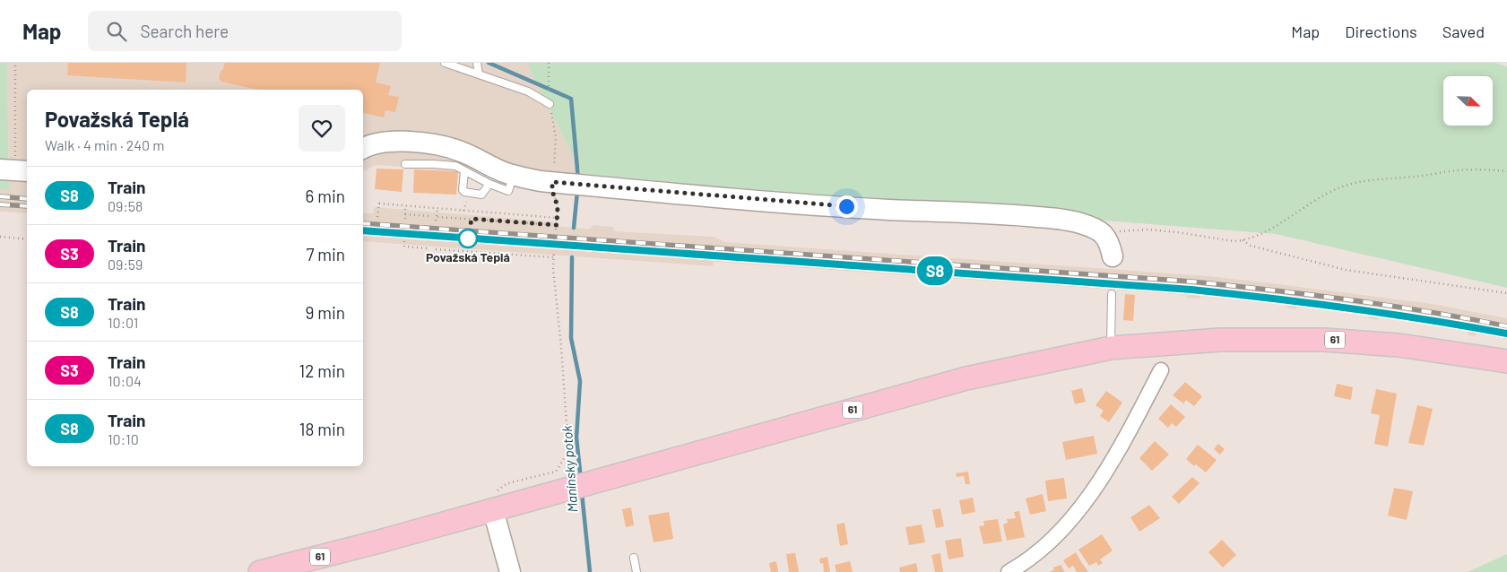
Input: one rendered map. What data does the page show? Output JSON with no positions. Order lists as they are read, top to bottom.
{
  "streets": {
    "main road": ["61"]
  },
  "water": ["Manínsky potok"],
  "places": ["Považská Teplá"],
  "north": "bottom right",
  "page": {
    "header": "Map",
    "search": "Search here",
    "nav": ["Map", "Directions", "Saved"],
    "on_map": "S8",
    "heading": ["Považská Teplá", "Walk · 4 min · 240 m"],
    "list": [
      {
        "mark": "S8",
        "name": "Train",
        "note": "09:58",
        "value": "6 min"
      },
      {
        "mark": "S3",
        "name": "Train",
        "note": "09:59",
        "value": "7 min"
      },
      {
        "mark": "S8",
        "name": "Train",
        "note": "10:01",
        "value": "9 min"
      },
      {
        "mark": "S3",
        "name": "Train",
        "note": "10:04",
        "value": "12 min"
      },
      {
        "mark": "S8",
        "name": "Train",
        "note": "10:10",
        "value": "18 min"
      }
    ]
  }
}
